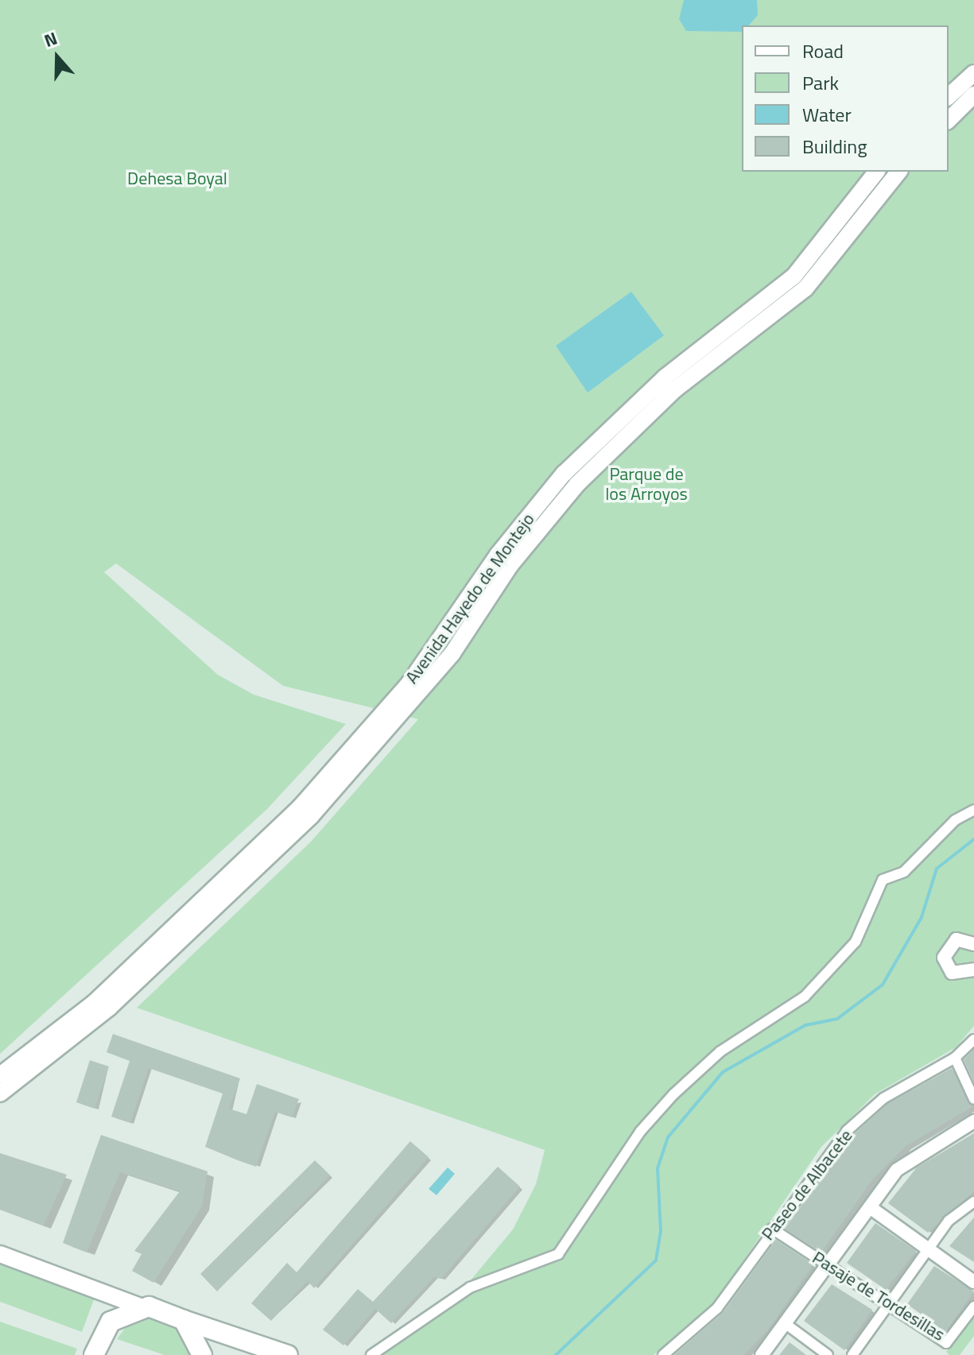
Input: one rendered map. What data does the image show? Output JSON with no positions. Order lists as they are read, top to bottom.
{
  "streets": {
    "street": ["Avenida Hayedo de Montejo", "Paseo de Albacete", "Pasaje de Tordesillas"]
  },
  "crossings": [
    ["Paseo de Albacete", "Pasaje de Tordesillas"]
  ],
  "parks": ["Dehesa Boyal", "Parque de los Arroyos"],
  "legend": [
    "Road",
    "Park",
    "Water",
    "Building"
  ],
  "north": "top"
}
